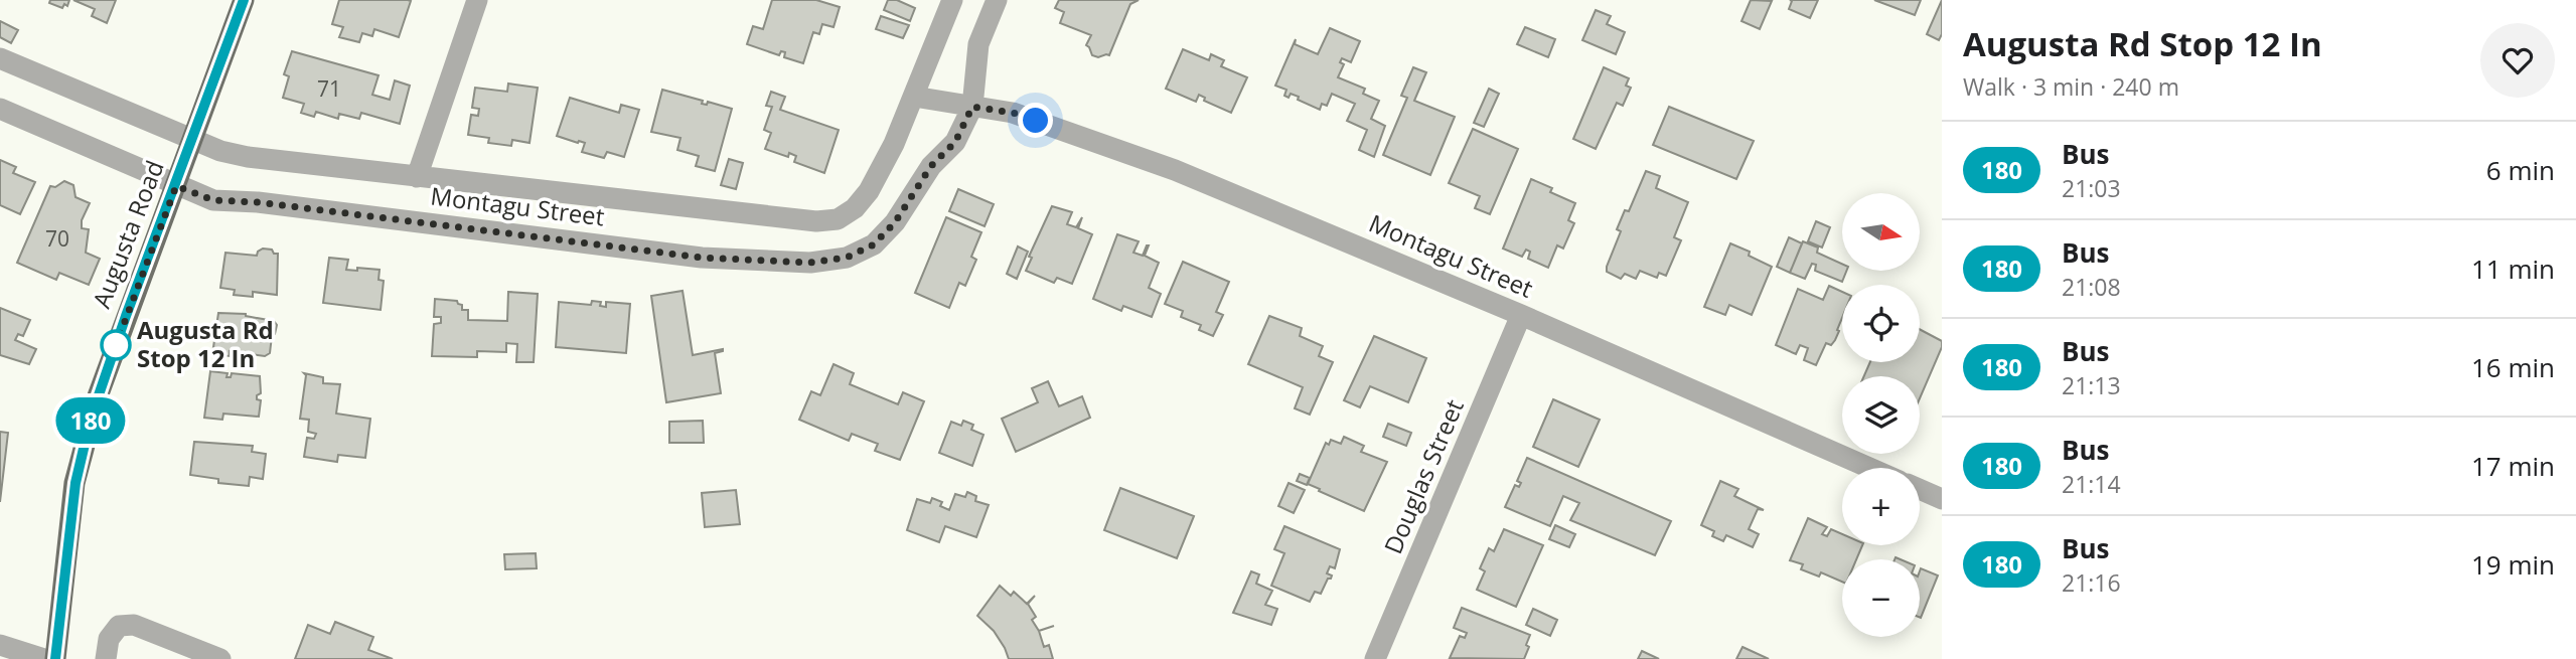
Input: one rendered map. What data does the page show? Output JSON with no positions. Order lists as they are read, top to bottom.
{
  "streets": {
    "main road": ["Augusta Road"],
    "street": ["Montagu Street", "Douglas Street"]
  },
  "crossings": [
    ["Montagu Street", "Augusta Road"],
    ["Montagu Street", "Douglas Street"]
  ],
  "places": ["Augusta Rd Stop 12 In"],
  "lines": ["bus line 180"],
  "house_numbers": ["71", "70"],
  "north": "right",
  "page": {
    "on_map": "180",
    "heading": ["Augusta Rd Stop 12 In", "Walk · 3 min · 240 m"],
    "list": [
      {
        "mark": "180",
        "name": "Bus",
        "note": "21:03",
        "value": "6 min"
      },
      {
        "mark": "180",
        "name": "Bus",
        "note": "21:08",
        "value": "11 min"
      },
      {
        "mark": "180",
        "name": "Bus",
        "note": "21:13",
        "value": "16 min"
      },
      {
        "mark": "180",
        "name": "Bus",
        "note": "21:14",
        "value": "17 min"
      },
      {
        "mark": "180",
        "name": "Bus",
        "note": "21:16",
        "value": "19 min"
      }
    ],
    "map_buttons": ["+", "−"]
  }
}
